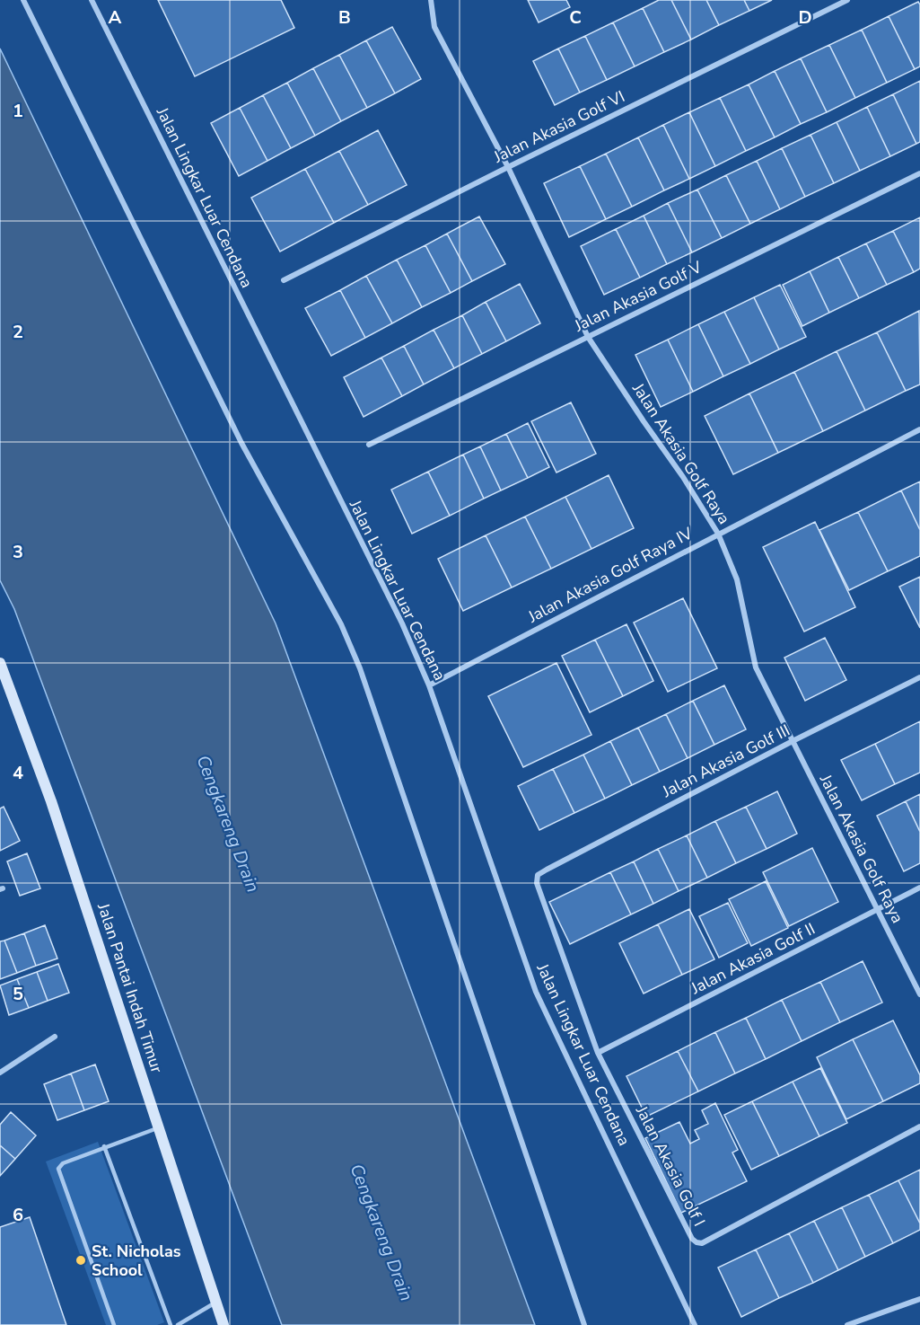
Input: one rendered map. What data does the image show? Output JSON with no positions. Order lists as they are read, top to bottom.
{
  "streets": {
    "street": [
      "Jalan Akasia Golf VI",
      "Jalan Lingkar Luar Cendana",
      "Jalan Akasia Golf V",
      "Jalan Akasia Golf Raya",
      "Jalan Akasia Golf Raya IV",
      "Jalan Akasia Golf III",
      "Jalan Akasia Golf II",
      "Jalan Pantai Indah Timur",
      "Jalan Akasia Golf I"
    ]
  },
  "crossings": [
    ["Jalan Akasia Golf VI", "Jalan Akasia Golf Raya"],
    ["Jalan Lingkar Luar Cendana", "Jalan Akasia Golf Raya IV"],
    ["Jalan Akasia Golf V", "Jalan Akasia Golf Raya"],
    ["Jalan Akasia Golf Raya", "Jalan Akasia Golf Raya IV"],
    ["Jalan Akasia Golf Raya", "Jalan Akasia Golf III"],
    ["Jalan Akasia Golf Raya", "Jalan Akasia Golf II"],
    ["Jalan Akasia Golf III", "Jalan Akasia Golf I"],
    ["Jalan Akasia Golf II", "Jalan Akasia Golf I"]
  ],
  "water": ["Cengkareng Drain"],
  "places": ["St. Nicholas School"],
  "grid": {
    "columns": [
      "A",
      "B",
      "C",
      "D"
    ],
    "rows": [
      "1",
      "2",
      "3",
      "4",
      "5",
      "6"
    ]
  }
}
